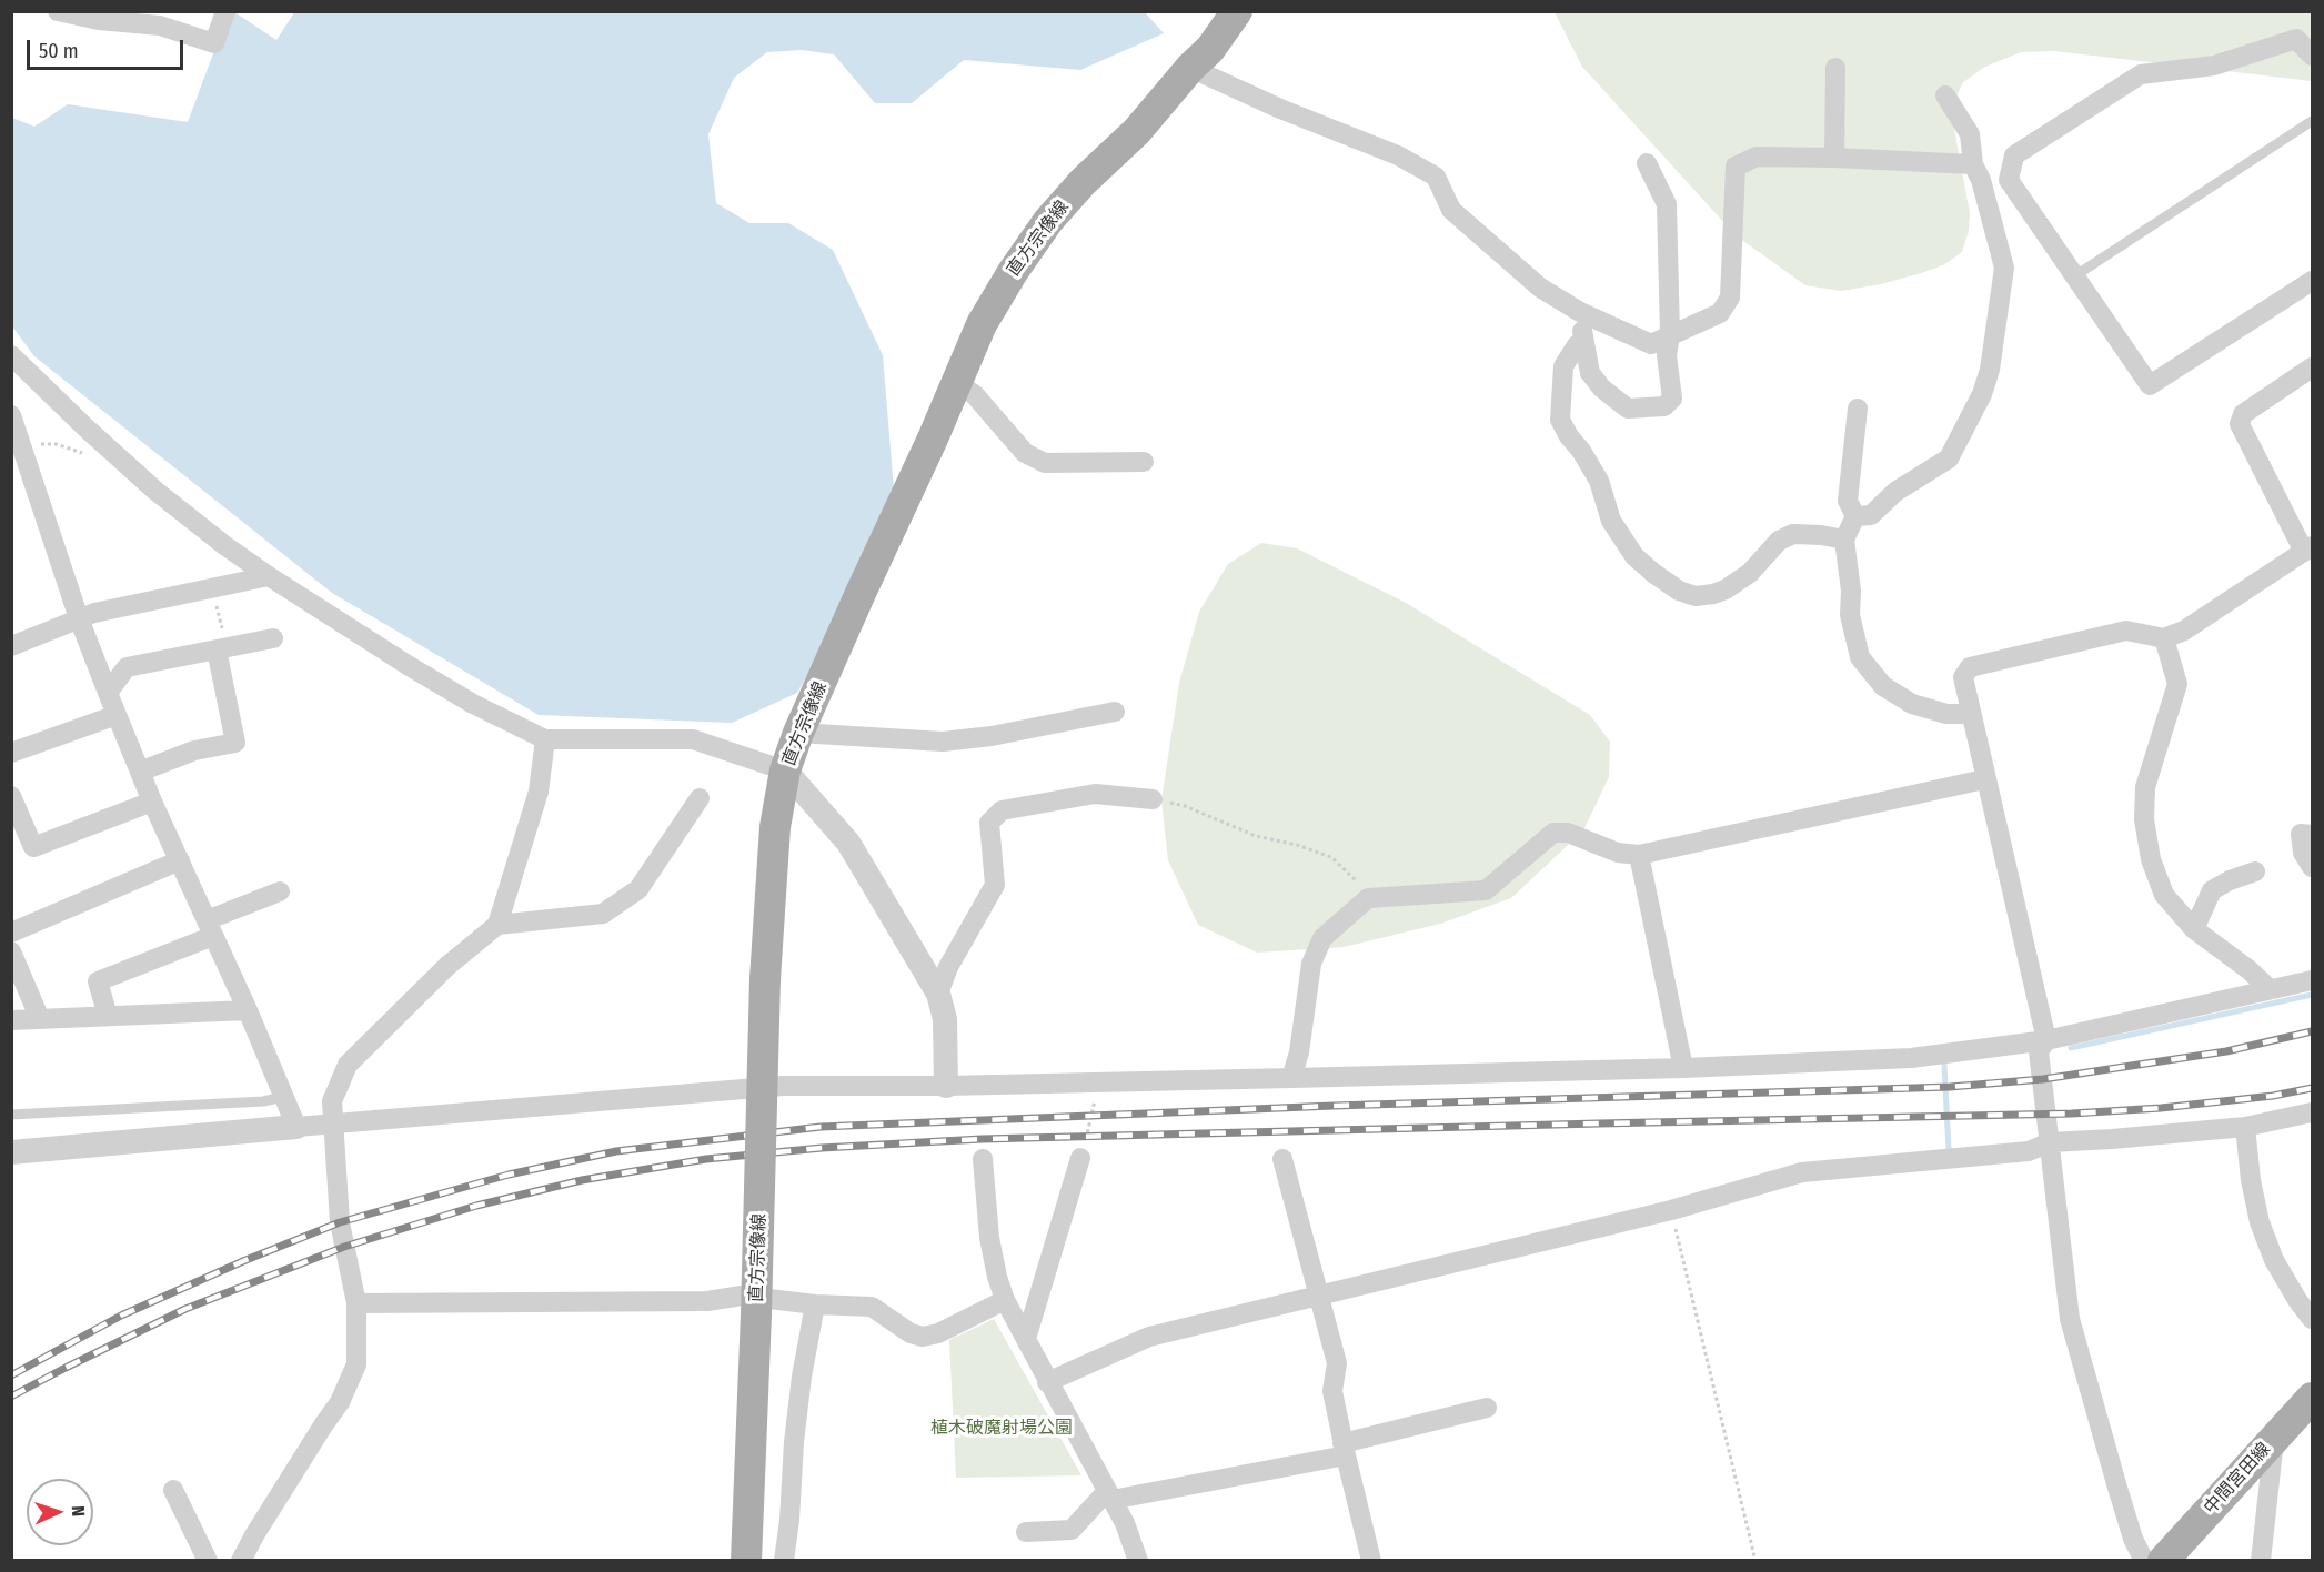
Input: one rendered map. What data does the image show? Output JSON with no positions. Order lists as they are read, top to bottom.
{
  "streets": {
    "main road": ["直方宗像線", "中間宮田線"]
  },
  "parks": ["植木破魔射場公園"],
  "scale_bar": "50 m",
  "north": "right"
}
